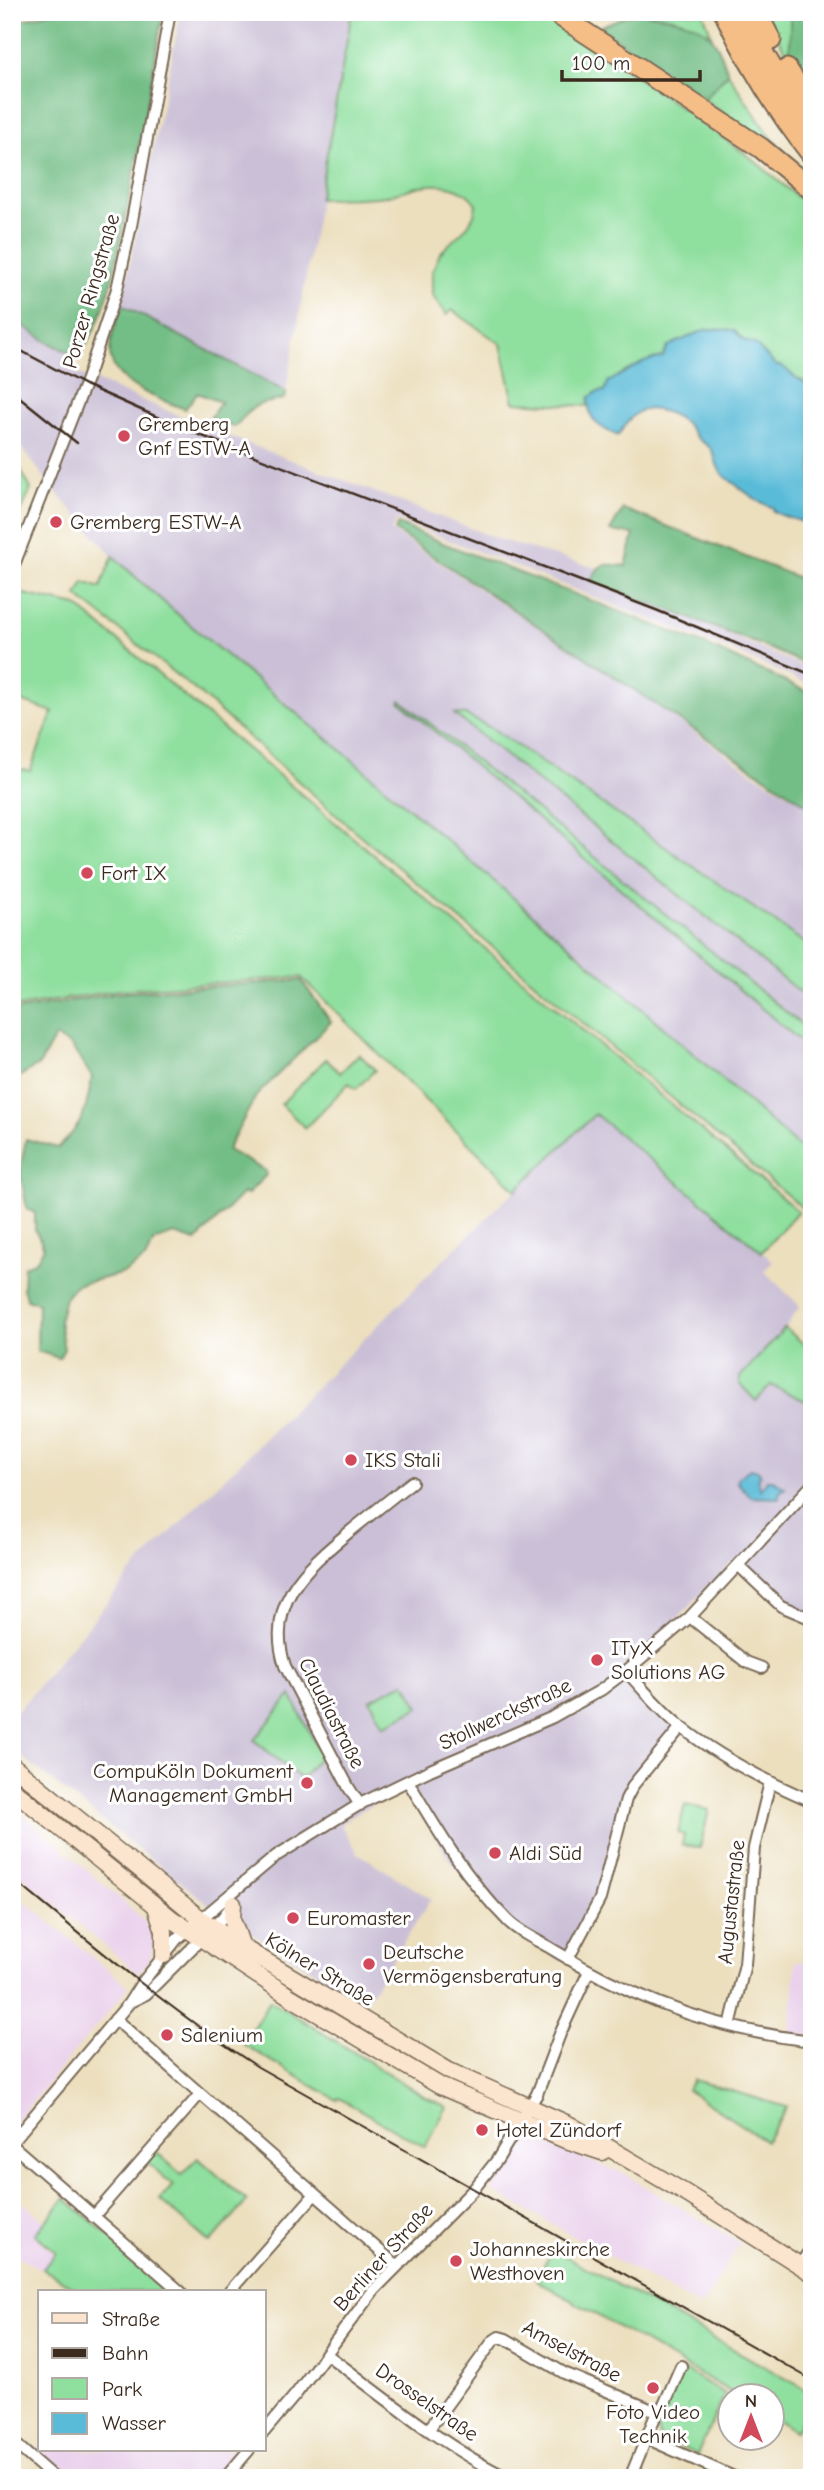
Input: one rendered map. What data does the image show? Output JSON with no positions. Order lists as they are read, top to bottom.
{
  "streets": {
    "main road": ["Kölner Straße"],
    "street": [
      "Porzer Ringstraße",
      "Claudiastraße",
      "Stollwerckstraße",
      "Augustastraße",
      "Berliner Straße",
      "Amselstraße",
      "Drosselstraße"
    ]
  },
  "crossings": [
    ["Claudiastraße", "Stollwerckstraße"],
    ["Stollwerckstraße", "Kölner Straße"],
    ["Kölner Straße", "Berliner Straße"],
    ["Berliner Straße", "Drosselstraße"],
    ["Amselstraße", "Drosselstraße"]
  ],
  "places": [
    "Gremberg Gnf ESTW-A",
    "Gremberg ESTW-A",
    "Fort IX",
    "IKS Stali",
    "ITyX Solutions AG",
    "CompuKöln Dokument Management GmbH",
    "Aldi Süd",
    "Euromaster",
    "Deutsche Vermögensberatung",
    "Salenium",
    "Hotel Zündorf",
    "Johanneskirche Westhoven",
    "Foto Video Technik"
  ],
  "legend": [
    "Straße",
    "Bahn",
    "Park",
    "Wasser"
  ],
  "scale_bar": "100 m",
  "north": "top"
}
